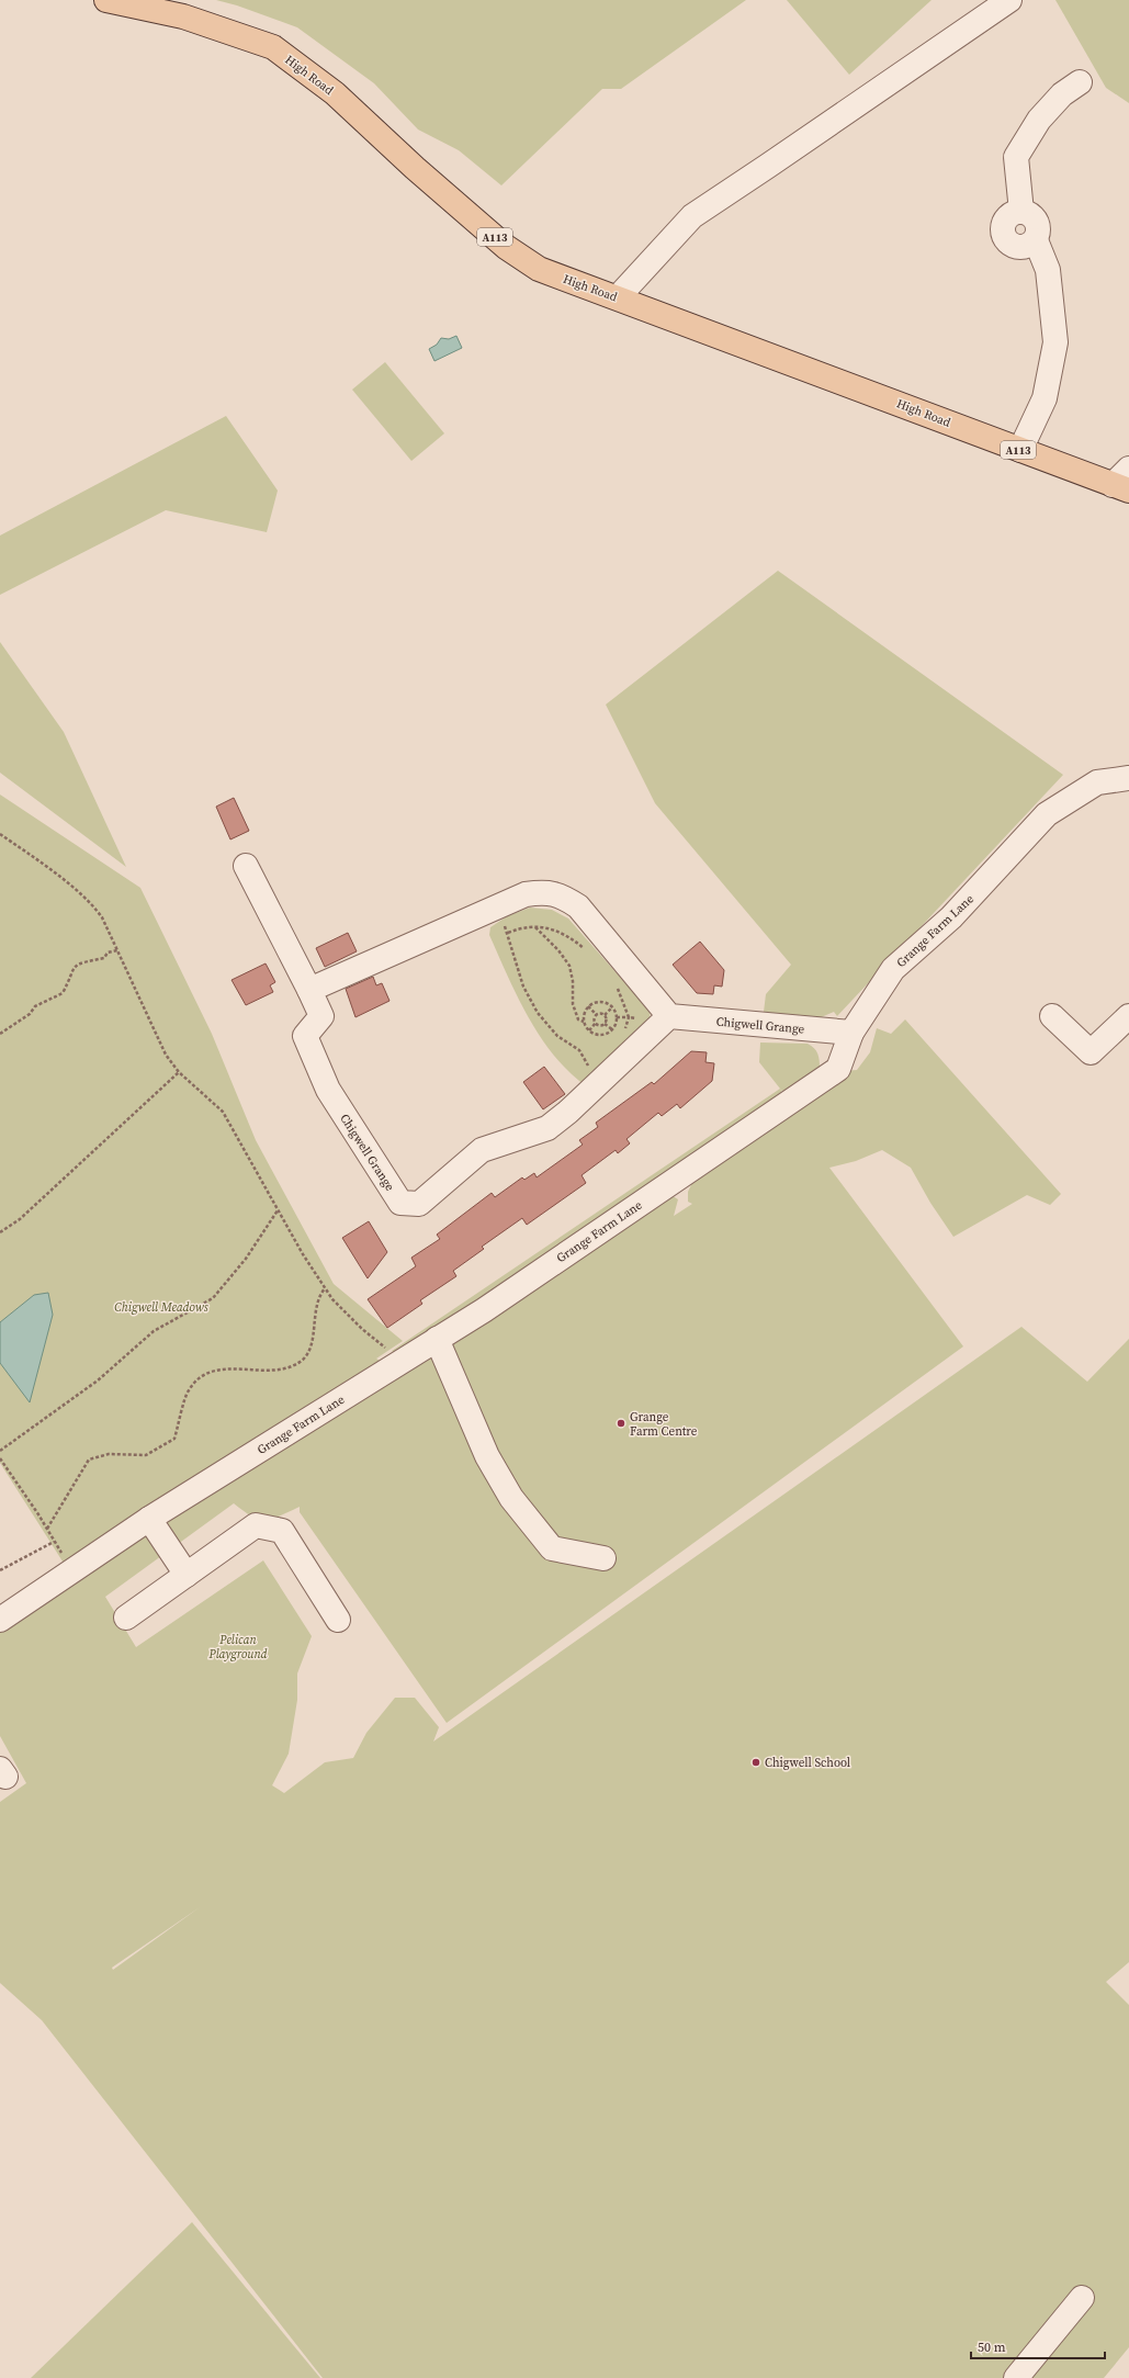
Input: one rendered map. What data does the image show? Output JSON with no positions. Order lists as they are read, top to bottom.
{
  "streets": {
    "main road": ["High Road", "A113"],
    "street": ["Grange Farm Lane", "Chigwell Grange"]
  },
  "crossings": [
    ["Grange Farm Lane", "Chigwell Grange"]
  ],
  "parks": ["Chigwell Meadows", "Pelican Playground"],
  "places": ["Grange Farm Centre", "Chigwell School"],
  "scale_bar": "50 m"
}
